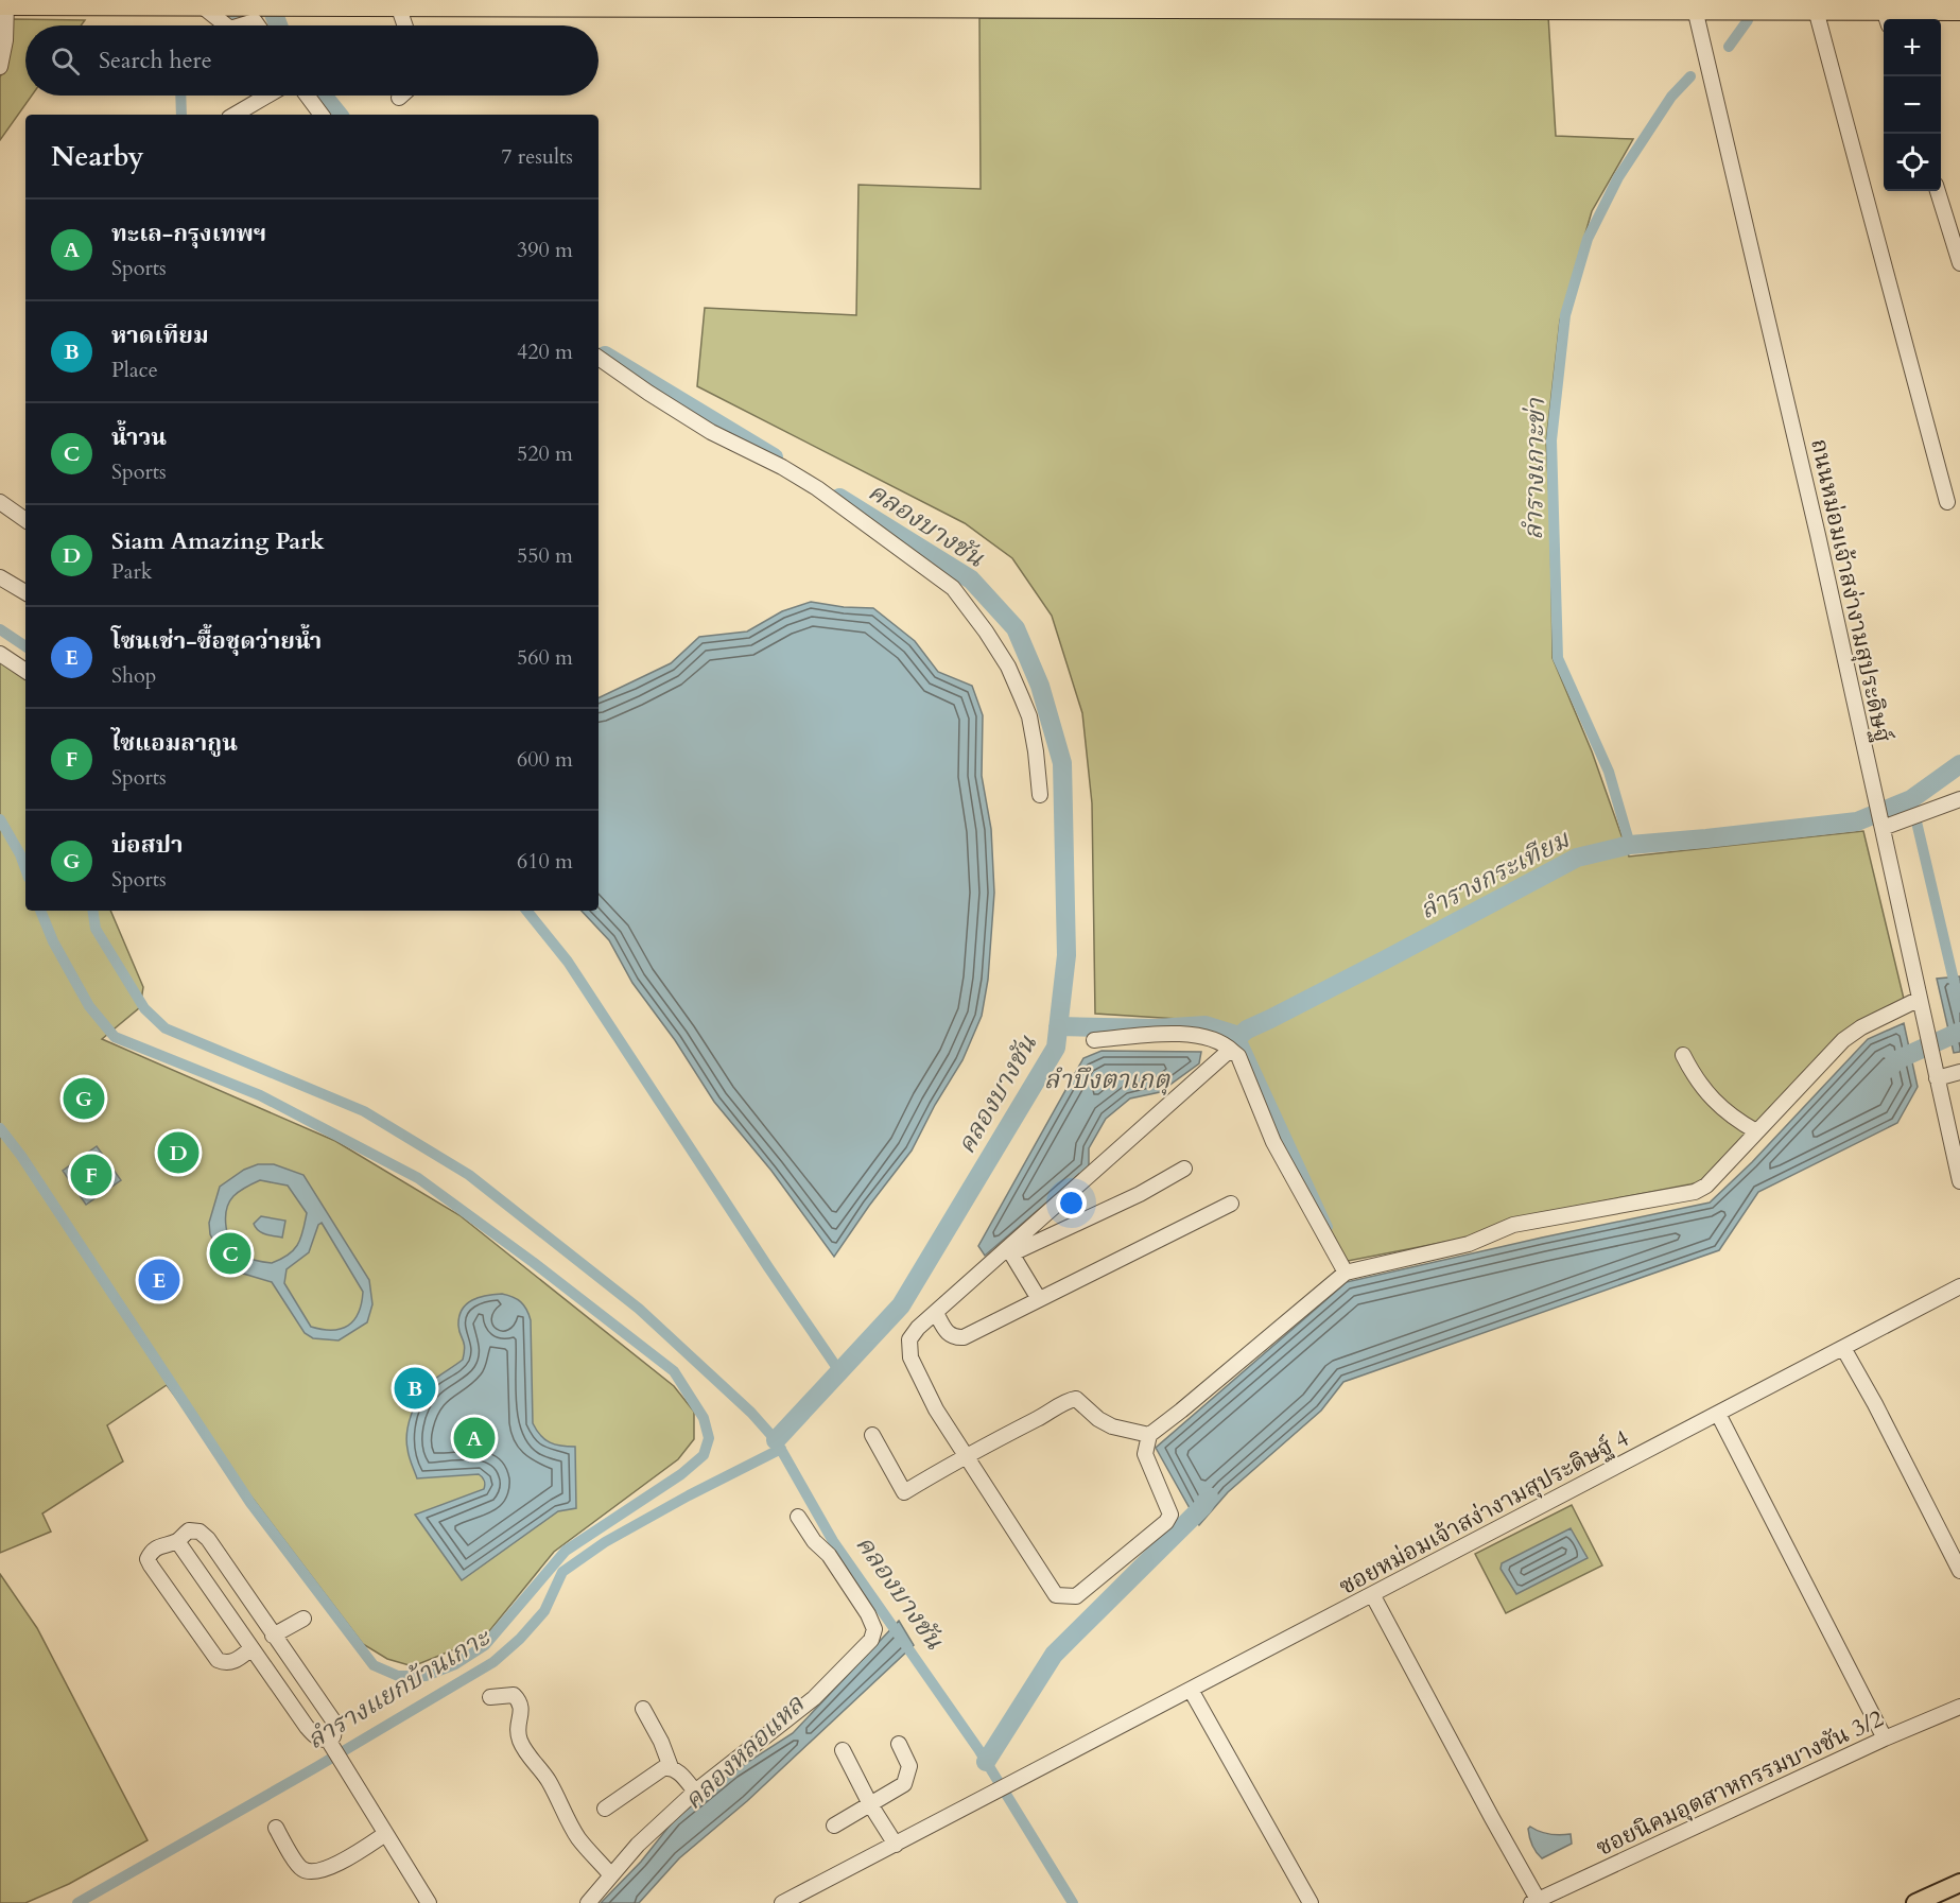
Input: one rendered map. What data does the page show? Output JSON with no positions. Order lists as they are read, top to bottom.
{
  "streets": {
    "street": ["ถนนหม่อมเจ้าสง่างามสุประดิษฐ์", "ซอยหม่อมเจ้าสง่างามสุประดิษฐ์ 4", "ซอยนิคมอุตสาหกรรมบางชัน 3/2"]
  },
  "water": [
    "ลำรางเกาะข่า",
    "คลองบางชัน",
    "ลำรางกระเทียม",
    "ลำบึงตาเกตุ",
    "ลำรางแยกบ้านเกาะ",
    "คลองหลอแหล"
  ],
  "page": {
    "map_buttons": ["+", "−"],
    "search": "Search here",
    "heading": ["Nearby", "7 results"],
    "list": [
      {
        "mark": "A",
        "name": "ทะเล-กรุงเทพฯ",
        "note": "Sports",
        "value": "390 m"
      },
      {
        "mark": "B",
        "name": "หาดเทียม",
        "note": "Place",
        "value": "420 m"
      },
      {
        "mark": "C",
        "name": "น้ำวน",
        "note": "Sports",
        "value": "520 m"
      },
      {
        "mark": "D",
        "name": "Siam Amazing Park",
        "note": "Park",
        "value": "550 m"
      },
      {
        "mark": "E",
        "name": "โซนเช่า-ซื้อชุดว่ายน้ำ",
        "note": "Shop",
        "value": "560 m"
      },
      {
        "mark": "F",
        "name": "ไซแอมลากูน",
        "note": "Sports",
        "value": "600 m"
      },
      {
        "mark": "G",
        "name": "บ่อสปา",
        "note": "Sports",
        "value": "610 m"
      }
    ],
    "pins": [
      "G",
      "D",
      "F",
      "C",
      "E",
      "B",
      "A"
    ]
  }
}
